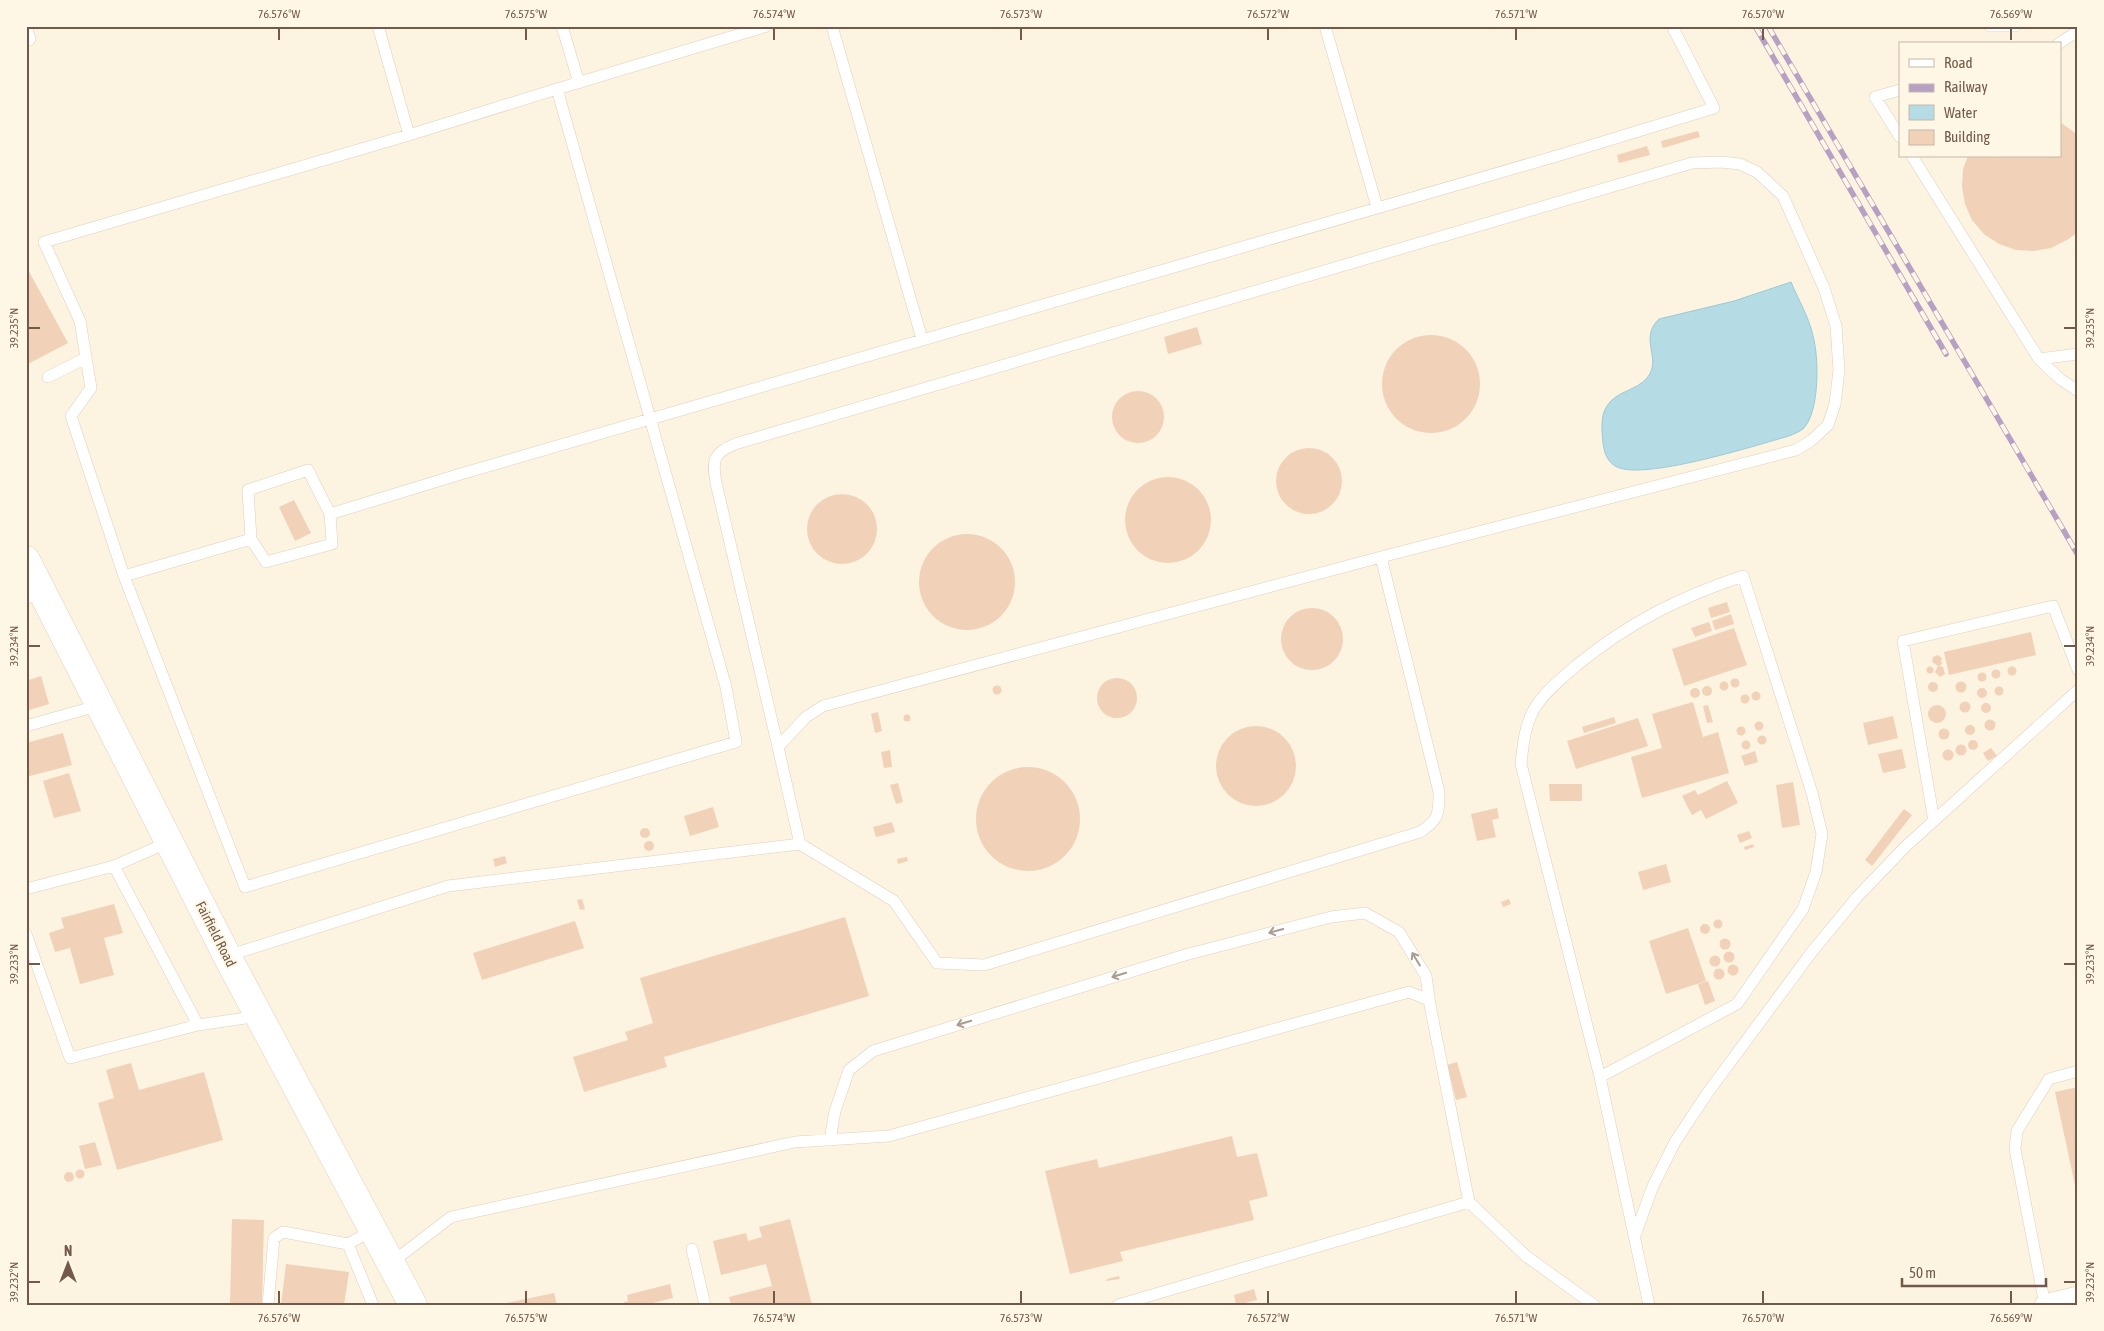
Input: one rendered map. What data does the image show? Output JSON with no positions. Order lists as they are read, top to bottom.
{
  "streets": {
    "street": ["Fairfield Road"]
  },
  "legend": [
    "Road",
    "Railway",
    "Water",
    "Building"
  ],
  "scale_bar": "50 m",
  "north": "top",
  "coordinates": [
    "76.576°W",
    "76.575°W",
    "76.574°W",
    "76.573°W",
    "76.572°W",
    "76.571°W",
    "76.570°W",
    "76.569°W",
    "39.235°N",
    "39.234°N",
    "39.233°N",
    "39.232°N"
  ]
}
